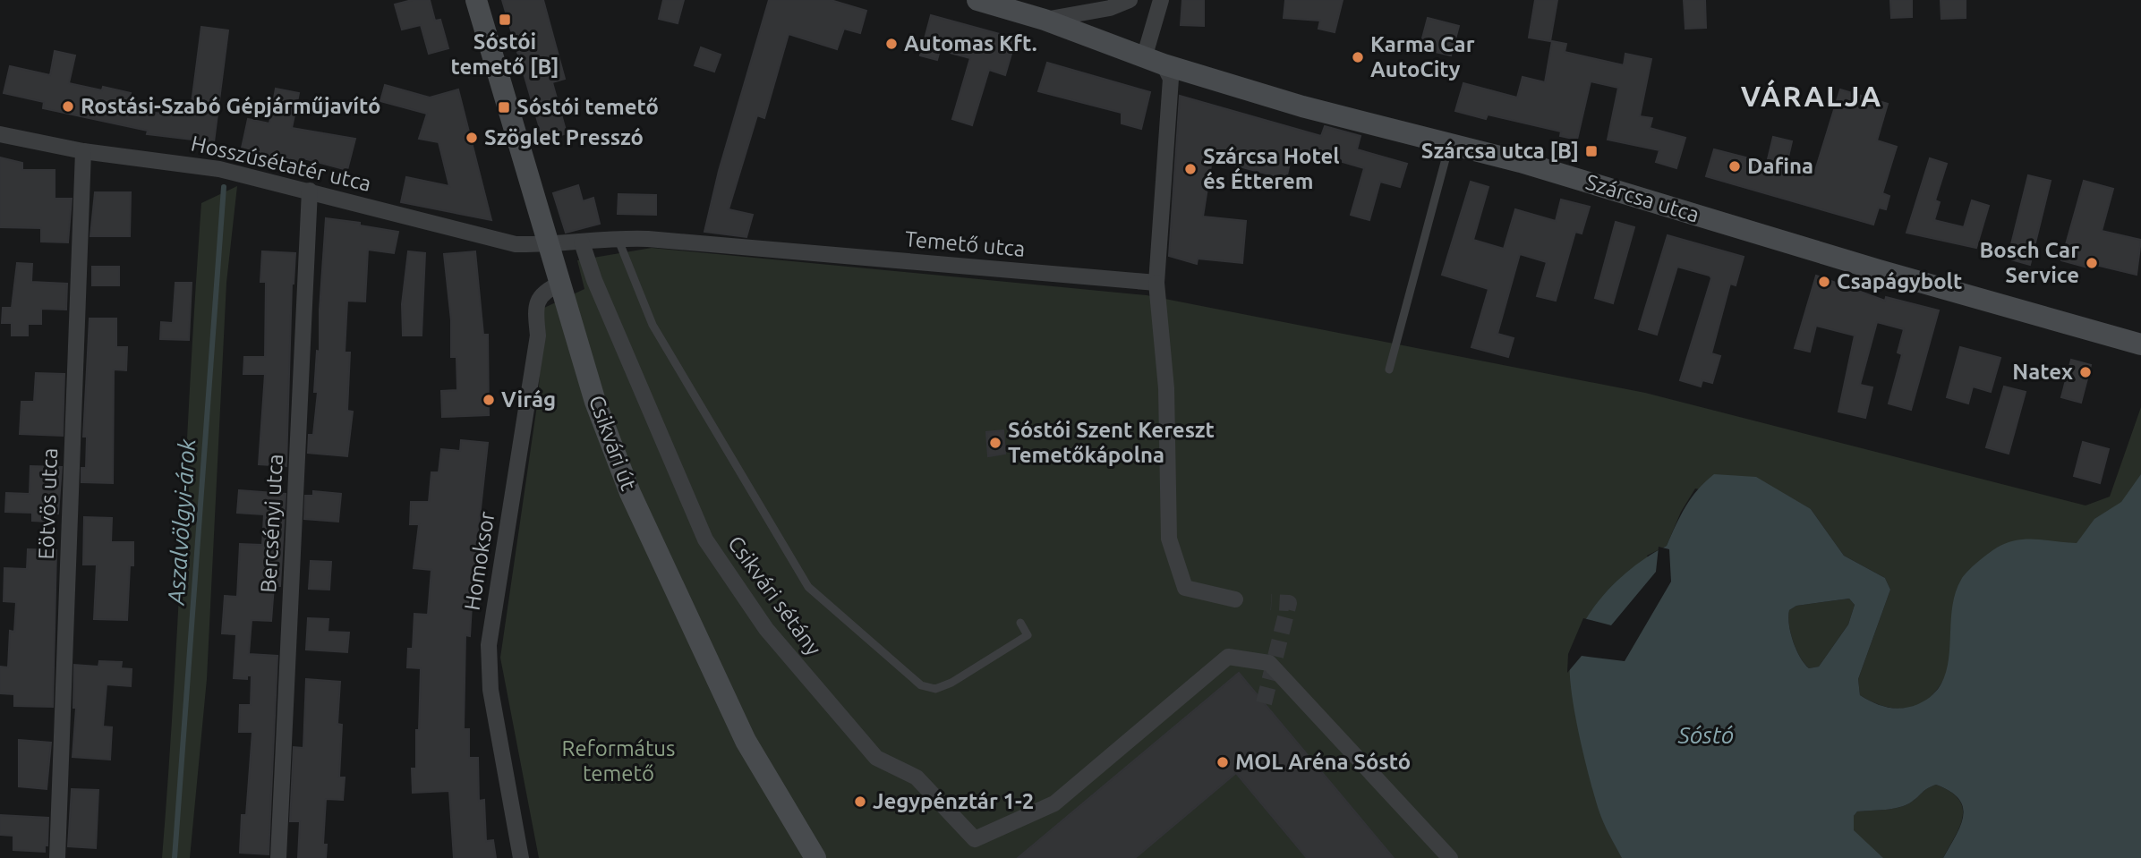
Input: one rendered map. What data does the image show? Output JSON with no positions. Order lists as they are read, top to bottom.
{
  "streets": {
    "main road": ["Szárcsa utca", "Csikvári út"],
    "street": [
      "Hosszúsétatér utca",
      "Temető utca",
      "Eötvös utca",
      "Bercsényi utca",
      "Homoksor",
      "Csikvári sétány"
    ]
  },
  "crossings": [
    ["Hosszúsétatér utca", "Temető utca"],
    ["Hosszúsétatér utca", "Csikvári út"],
    ["Hosszúsétatér utca", "Eötvös utca"],
    ["Hosszúsétatér utca", "Bercsényi utca"],
    ["Temető utca", "Csikvári út"],
    ["Temető utca", "Csikvári sétány"],
    ["Csikvári út", "Homoksor"]
  ],
  "districts": ["VÁRALJA"],
  "water": ["Aszalvölgyi-árok", "Sóstó"],
  "parks": ["Református temető"],
  "places": {
    "transit": ["Sóstói temető [B]", "Sóstói temető", "Szárcsa utca [B]"],
    "other": [
      "Automas Kft.",
      "Karma Car AutoCity",
      "Rostási-Szabó Gépjárműjavító",
      "Szöglet Presszó",
      "Dafina",
      "Szárcsa Hotel és Étterem",
      "Bosch Car Service",
      "Csapágybolt",
      "Natex",
      "Virág",
      "Sóstói Szent Kereszt Temetőkápolna",
      "MOL Aréna Sóstó",
      "Jegypénztár 1-2"
    ]
  }
}
